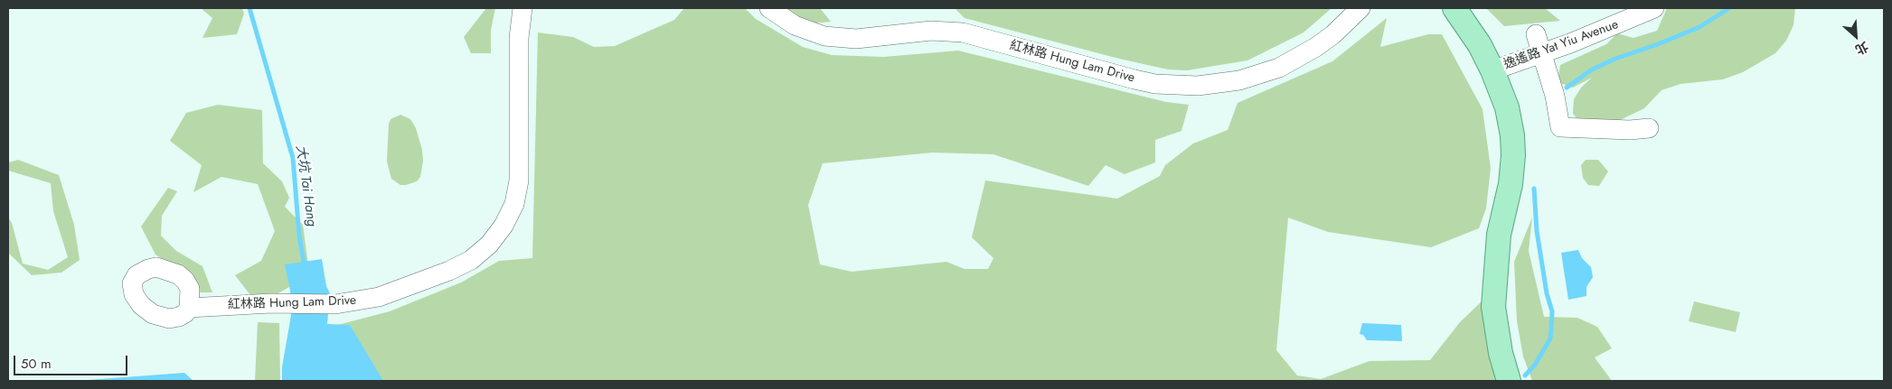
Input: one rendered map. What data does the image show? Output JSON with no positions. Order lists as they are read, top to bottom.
{
  "streets": {
    "street": ["逸遙路 Yat Yiu Avenue", "紅林路 Hung Lam Drive"]
  },
  "water": ["大坑 Tai Hang"],
  "scale_bar": "50 m",
  "north": "bottom right"
}
